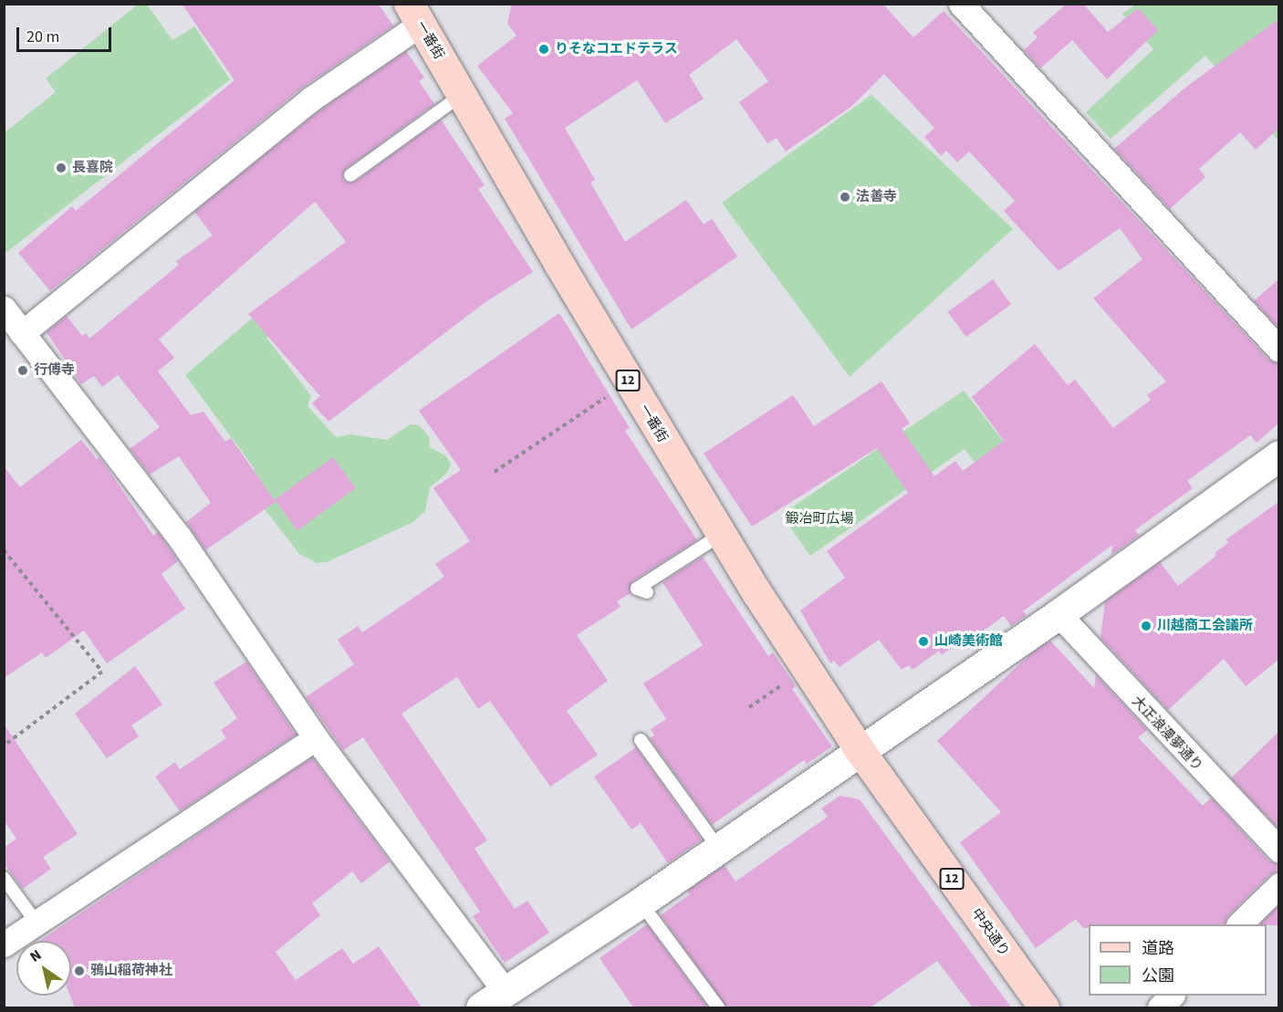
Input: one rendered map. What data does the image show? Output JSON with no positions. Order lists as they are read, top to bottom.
{
  "streets": {
    "main road": ["一番街", "12", "中央通り"],
    "street": ["大正浪漫夢通り"]
  },
  "crossings": [
    ["一番街", "中央通り"]
  ],
  "parks": ["鍛冶町広場"],
  "places": [
    "りそなコエドテラス",
    "長喜院",
    "法善寺",
    "行傅寺",
    "川越商工会議所",
    "山崎美術館",
    "鴉山稲荷神社"
  ],
  "legend": ["道路", "公園"],
  "scale_bar": "20 m",
  "north": "top left"
}
